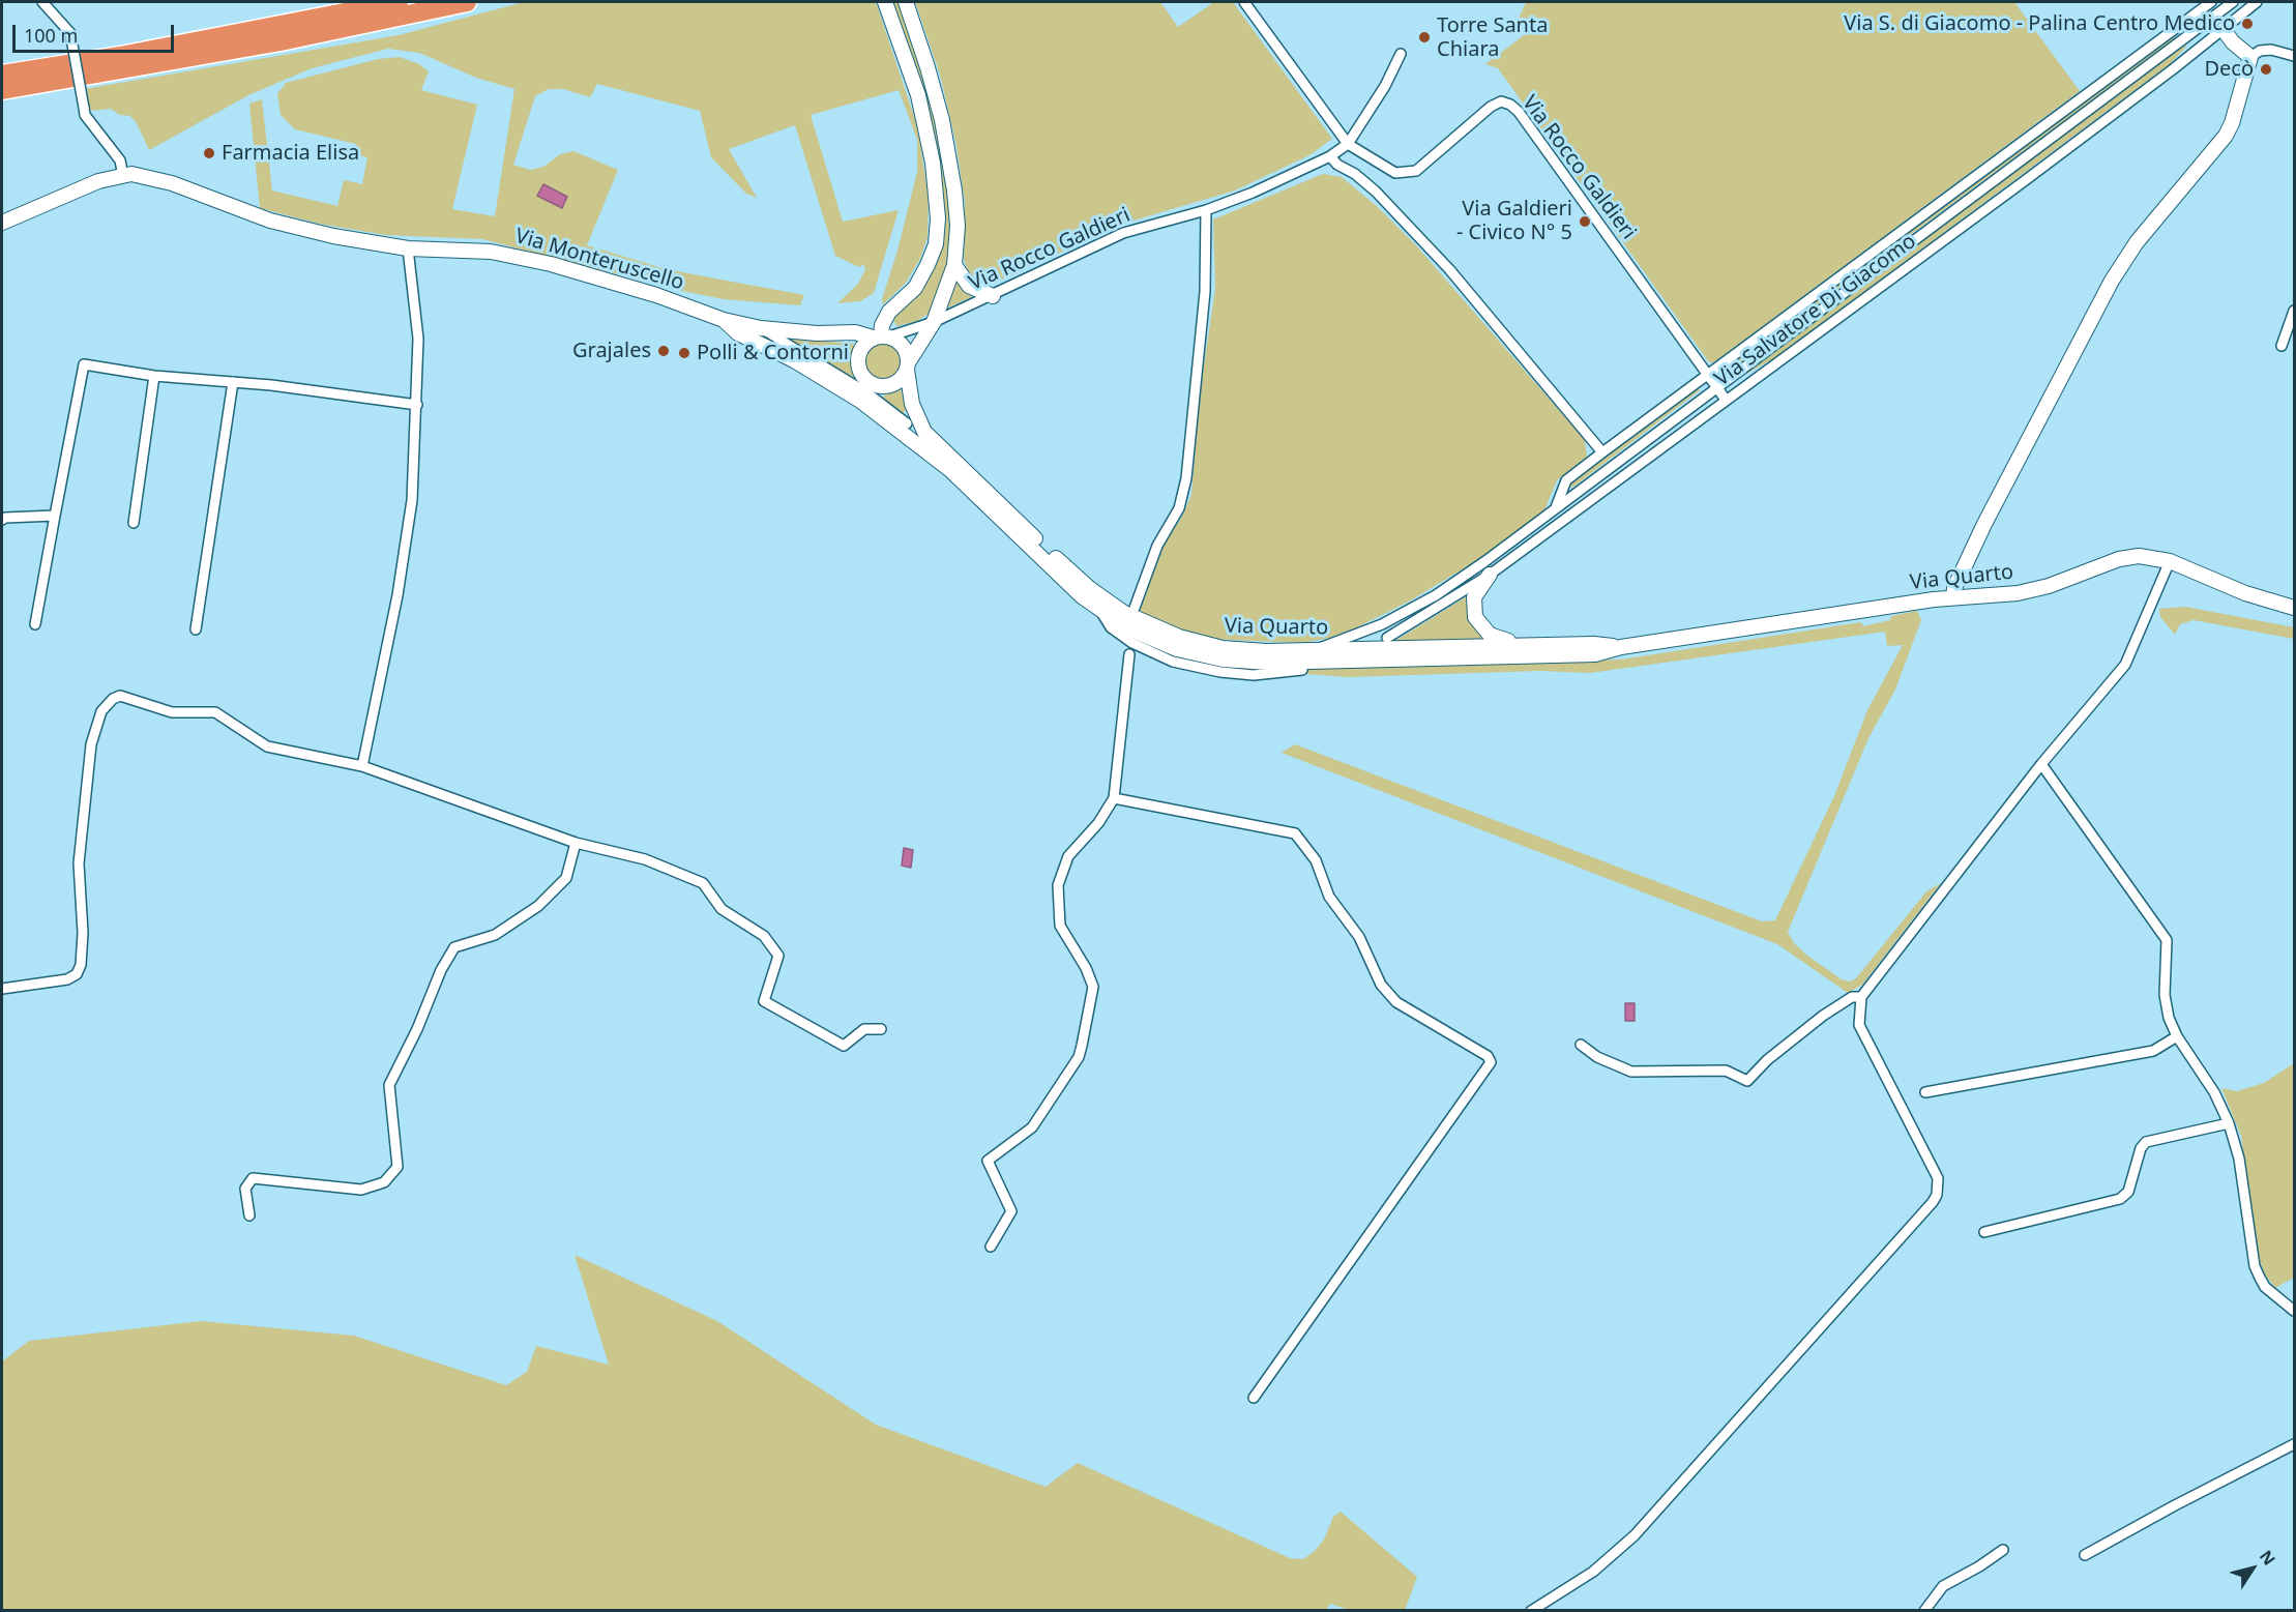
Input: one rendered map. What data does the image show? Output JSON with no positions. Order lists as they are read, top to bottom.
{
  "streets": {
    "street": [
      "Via Rocco Galdieri",
      "Via Monteruscello",
      "Via Salvatore Di Giacomo",
      "Via Quarto"
    ]
  },
  "crossings": [
    ["Via Rocco Galdieri", "Via Monteruscello"],
    ["Via Rocco Galdieri", "Via Salvatore Di Giacomo"],
    ["Via Rocco Galdieri", "Via Quarto"],
    ["Via Monteruscello", "Via Quarto"],
    ["Via Salvatore Di Giacomo", "Via Quarto"]
  ],
  "places": [
    "Via S. di Giacomo - Palina Centro Medico",
    "Torre Santa Chiara",
    "Decò",
    "Farmacia Elisa",
    "Via Galdieri - Civico N° 5",
    "Grajales",
    "Polli & Contorni"
  ],
  "scale_bar": "100 m",
  "north": "top right"
}
